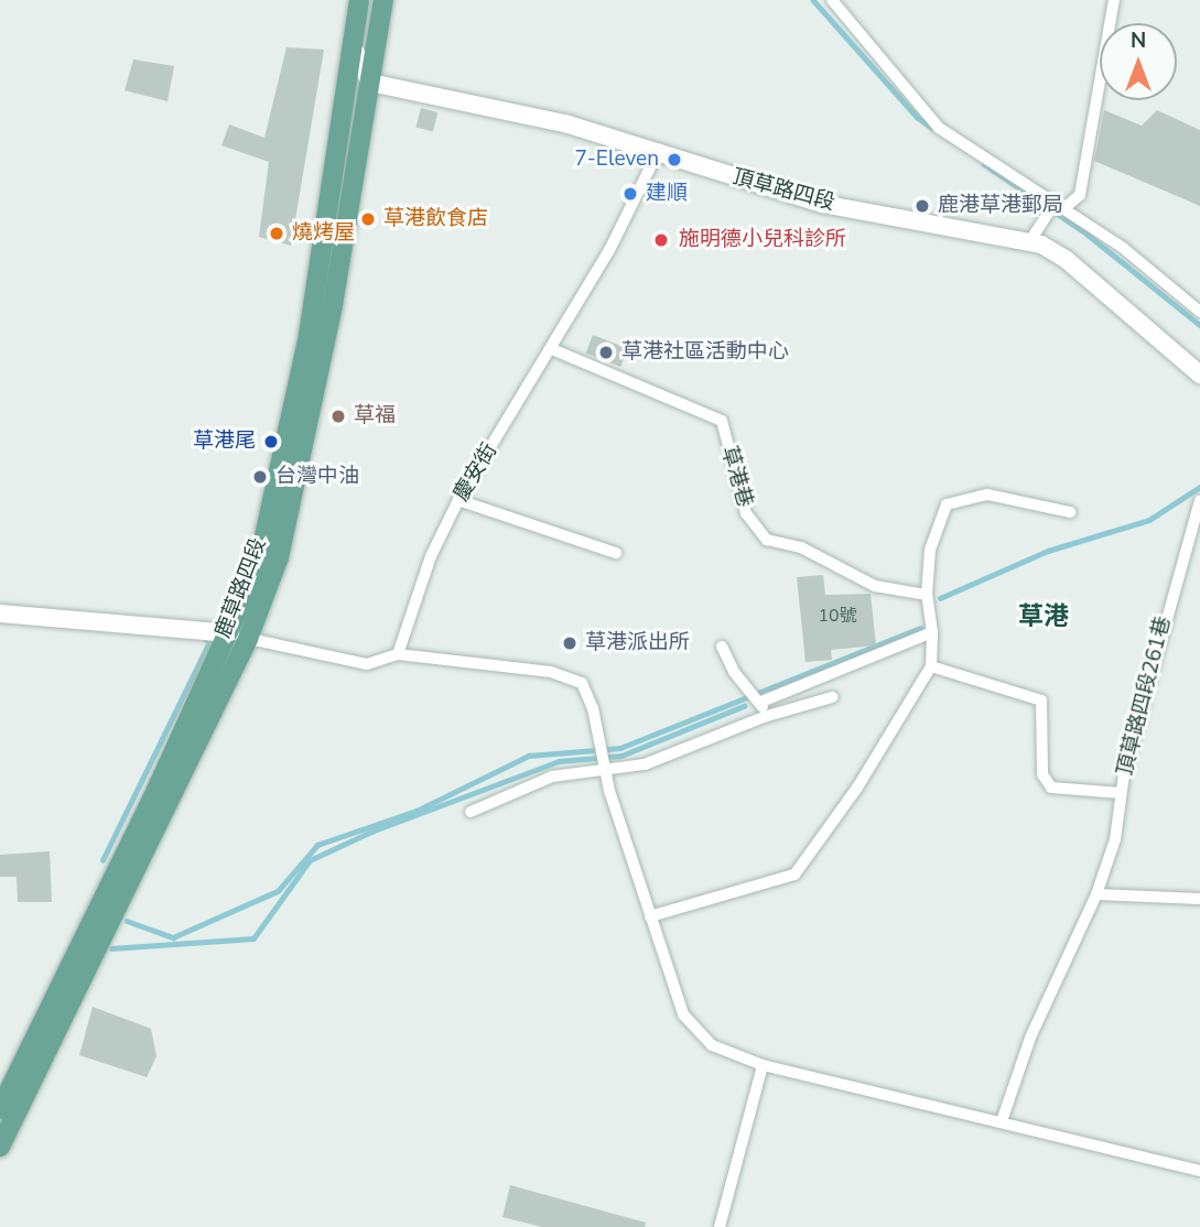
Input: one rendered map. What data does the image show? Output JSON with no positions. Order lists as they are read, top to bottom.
{
  "streets": {
    "main road": ["鹿草路四段"],
    "street": [
      "頂草路四段",
      "慶安街",
      "草港巷",
      "頂草路四段261巷"
    ]
  },
  "crossings": [
    ["頂草路四段", "慶安街"],
    ["頂草路四段", "鹿草路四段"],
    ["慶安街", "草港巷"]
  ],
  "districts": ["草港"],
  "places": [
    "7-Eleven",
    "建順",
    "鹿港草港郵局",
    "草港飲食店",
    "燒烤屋",
    "施明德小兒科診所",
    "草港社區活動中心",
    "草福",
    "草港尾",
    "台灣中油",
    "草港派出所"
  ],
  "house_numbers": ["10號"],
  "north": "top"
}
